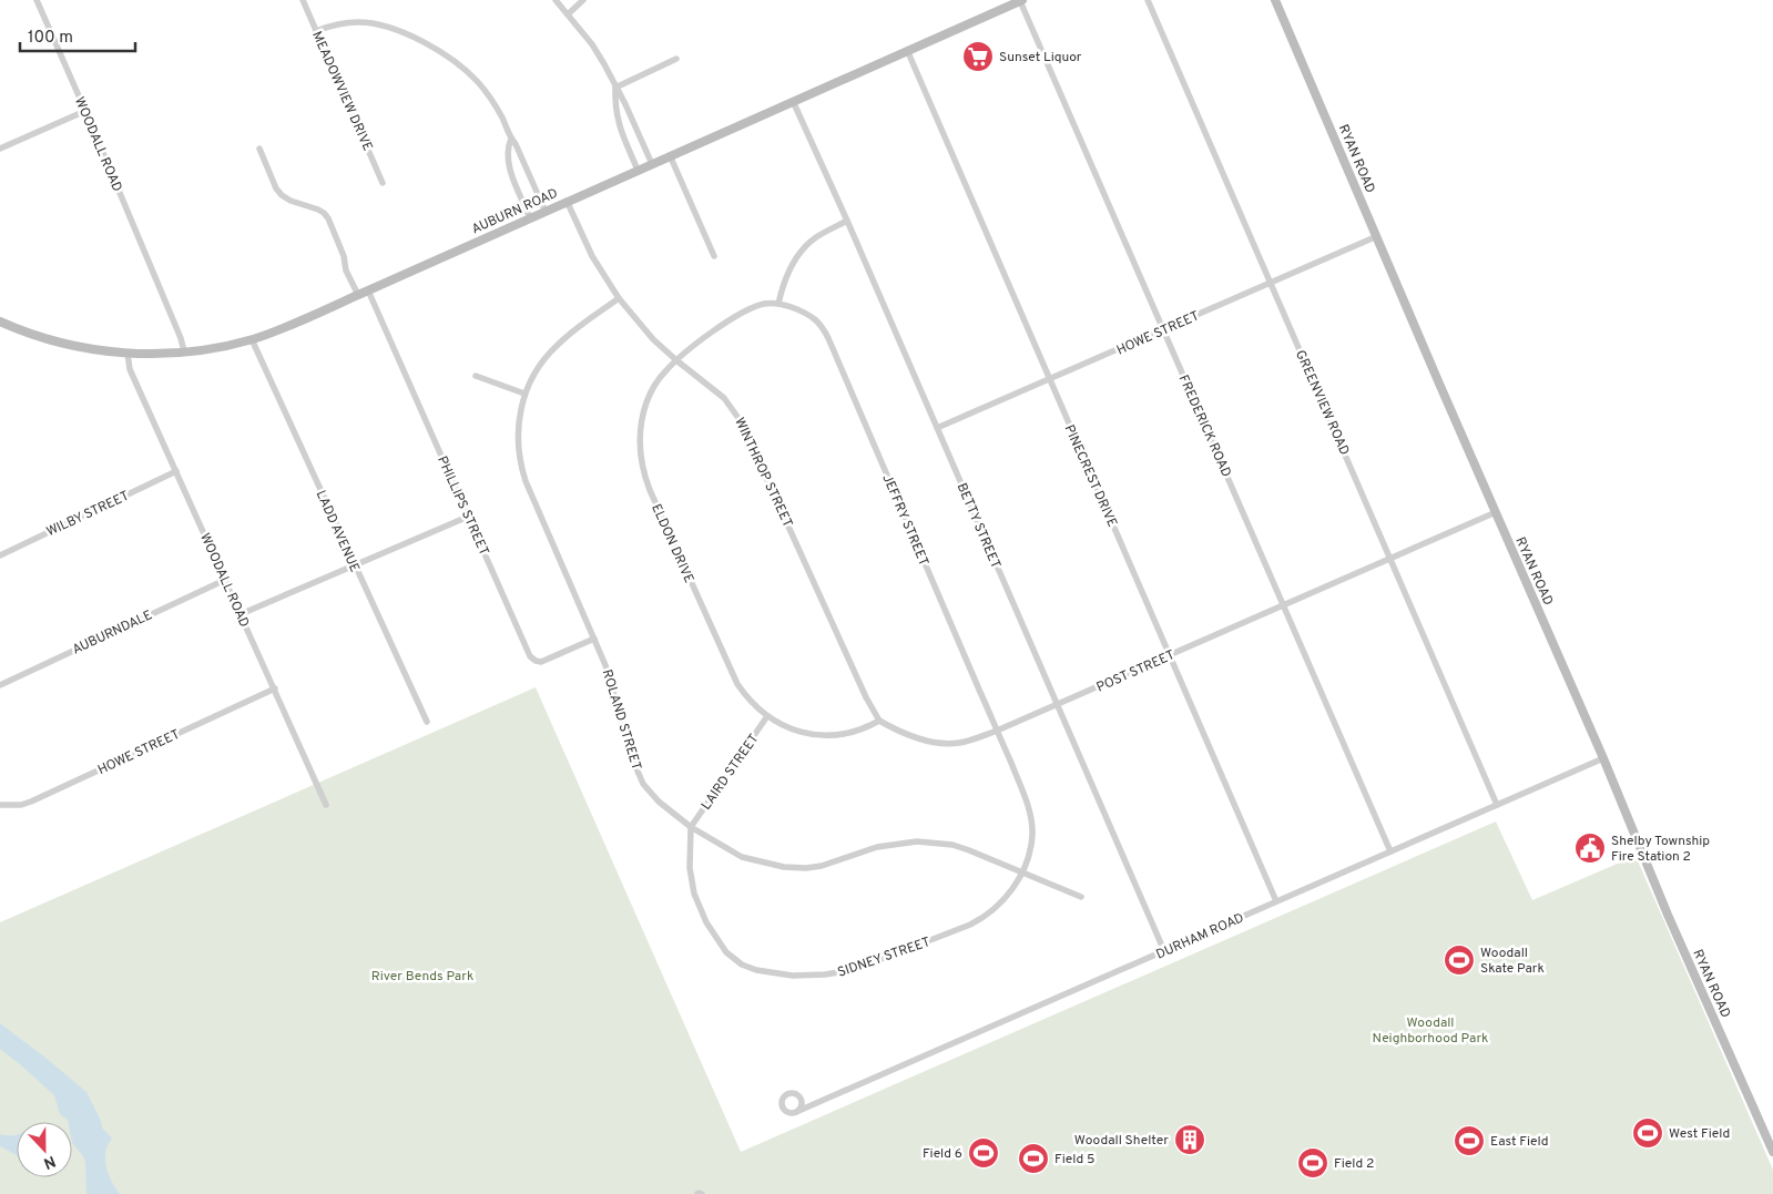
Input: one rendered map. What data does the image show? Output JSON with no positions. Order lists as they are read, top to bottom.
{
  "streets": {
    "street": [
      "MEADOWVIEW DRIVE",
      "WOODALL ROAD",
      "RYAN ROAD",
      "AUBURN ROAD",
      "HOWE STREET",
      "GREENVIEW ROAD",
      "FREDERICK ROAD",
      "WINTHROP STREET",
      "PINECREST DRIVE",
      "PHILLIPS STREET",
      "WILBY STREET",
      "JEFFRY STREET",
      "BETTY STREET",
      "LADD AVENUE",
      "ELDON DRIVE",
      "AUBURNDALE",
      "POST STREET",
      "ROLAND STREET",
      "LAIRD STREET",
      "DURHAM ROAD",
      "SIDNEY STREET"
    ]
  },
  "crossings": [
    ["WOODALL ROAD", "AUBURN ROAD"],
    ["WOODALL ROAD", "HOWE STREET"],
    ["WOODALL ROAD", "WILBY STREET"],
    ["WOODALL ROAD", "AUBURNDALE"],
    ["RYAN ROAD", "HOWE STREET"],
    ["RYAN ROAD", "POST STREET"],
    ["RYAN ROAD", "DURHAM ROAD"],
    ["AUBURN ROAD", "FREDERICK ROAD"],
    ["AUBURN ROAD", "WINTHROP STREET"],
    ["AUBURN ROAD", "PINECREST DRIVE"],
    ["AUBURN ROAD", "PHILLIPS STREET"],
    ["AUBURN ROAD", "BETTY STREET"],
    ["AUBURN ROAD", "LADD AVENUE"],
    ["HOWE STREET", "GREENVIEW ROAD"],
    ["HOWE STREET", "FREDERICK ROAD"],
    ["HOWE STREET", "PINECREST DRIVE"],
    ["HOWE STREET", "BETTY STREET"],
    ["GREENVIEW ROAD", "POST STREET"],
    ["GREENVIEW ROAD", "DURHAM ROAD"],
    ["FREDERICK ROAD", "POST STREET"],
    ["FREDERICK ROAD", "DURHAM ROAD"],
    ["WINTHROP STREET", "ELDON DRIVE"],
    ["WINTHROP STREET", "POST STREET"],
    ["WINTHROP STREET", "ROLAND STREET"],
    ["PINECREST DRIVE", "POST STREET"],
    ["PINECREST DRIVE", "DURHAM ROAD"],
    ["PHILLIPS STREET", "ROLAND STREET"],
    ["JEFFRY STREET", "POST STREET"],
    ["JEFFRY STREET", "ROLAND STREET"],
    ["JEFFRY STREET", "SIDNEY STREET"],
    ["BETTY STREET", "POST STREET"],
    ["BETTY STREET", "DURHAM ROAD"],
    ["ELDON DRIVE", "LAIRD STREET"],
    ["ROLAND STREET", "LAIRD STREET"],
    ["ROLAND STREET", "SIDNEY STREET"],
    ["LAIRD STREET", "SIDNEY STREET"]
  ],
  "parks": ["River Bends Park", "Woodall Neighborhood Park"],
  "places": {
    "supermarket": ["Sunset Liquor"],
    "public building": ["Shelby Township Fire Station 2"],
    "sports": [
      "Woodall Skate Park",
      "West Field",
      "East Field",
      "Field 6",
      "Field 5",
      "Field 2"
    ],
    "building": ["Woodall Shelter"]
  },
  "scale_bar": "100 m",
  "north": "bottom"
}
